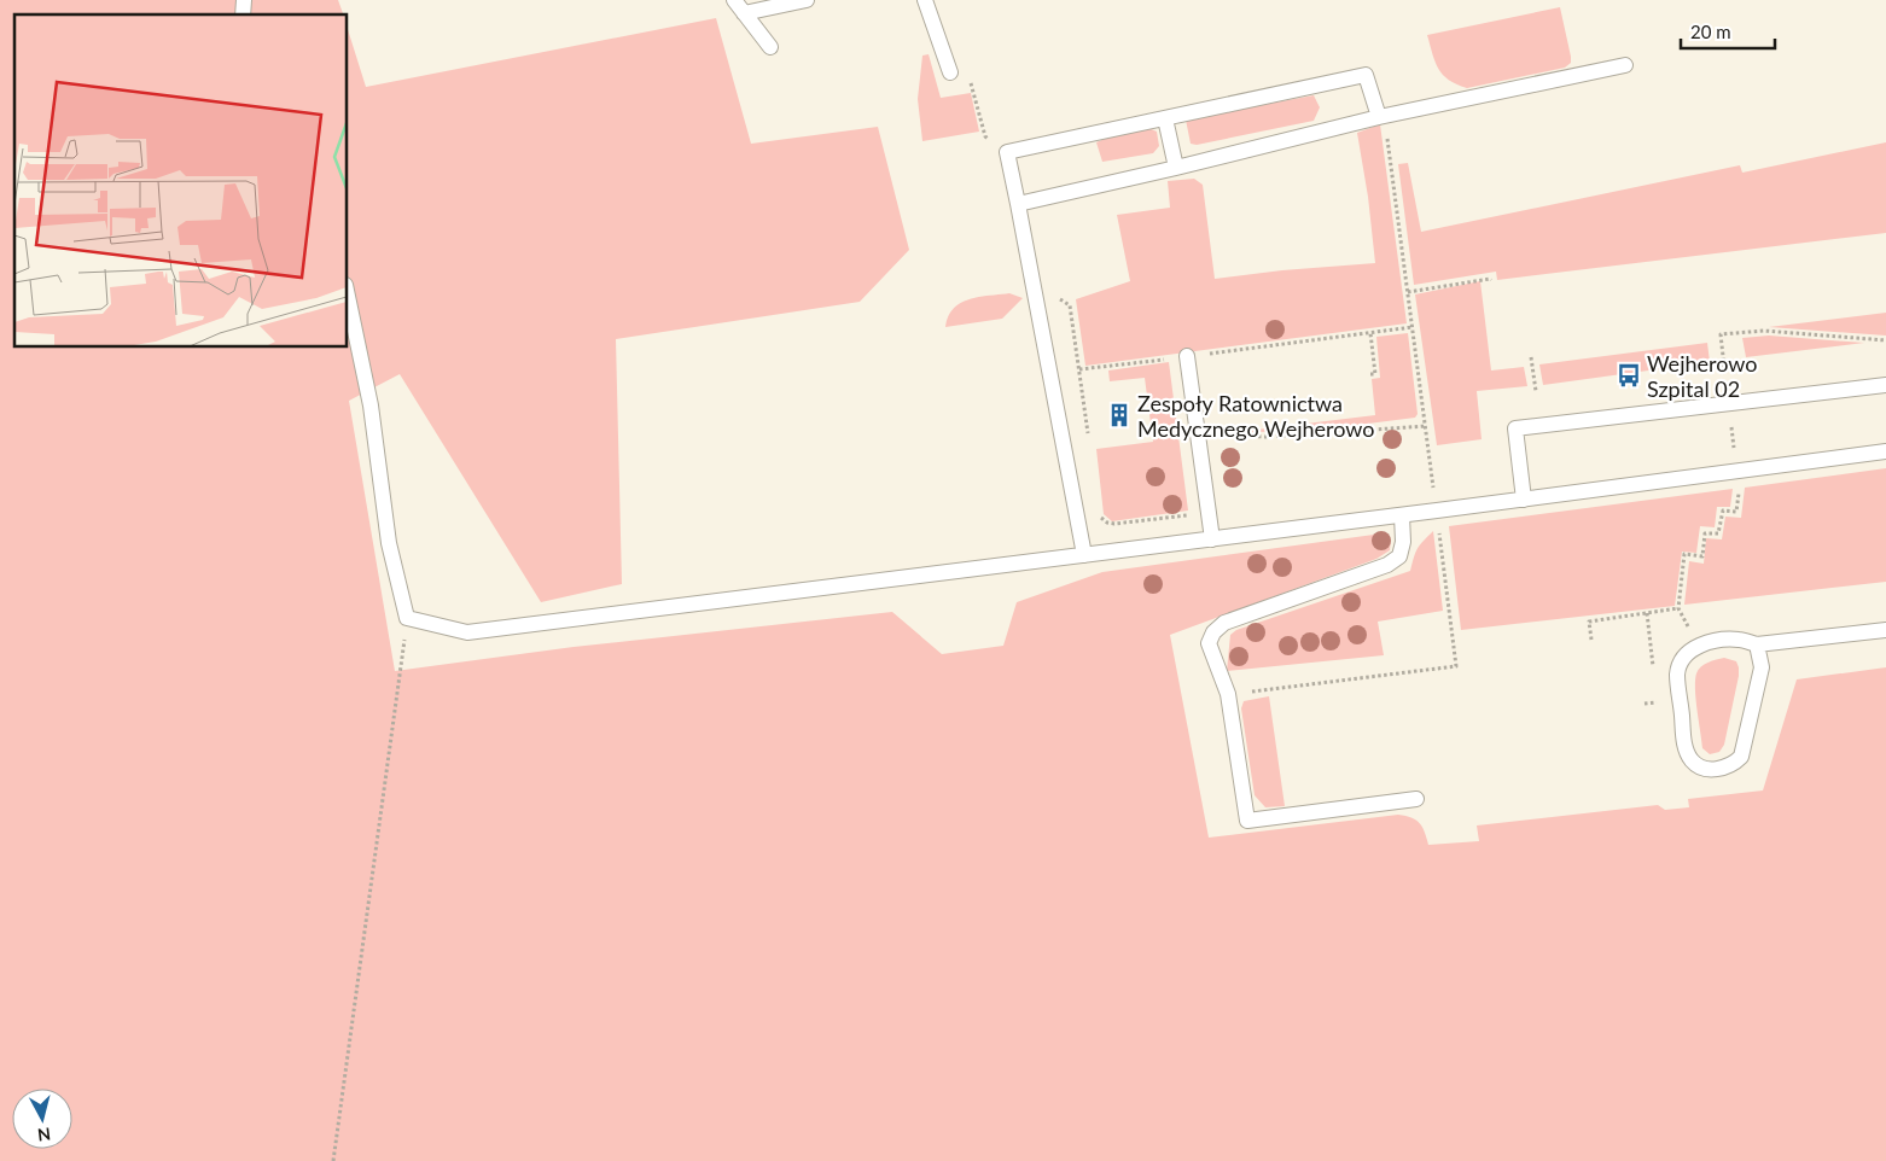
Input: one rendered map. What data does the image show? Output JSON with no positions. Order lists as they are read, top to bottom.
{
  "places": {
    "bus stop": ["Wejherowo Szpital 02"],
    "building": ["Zespoły Ratownictwa Medycznego Wejherowo"]
  },
  "scale_bar": "20 m",
  "north": "bottom"
}
